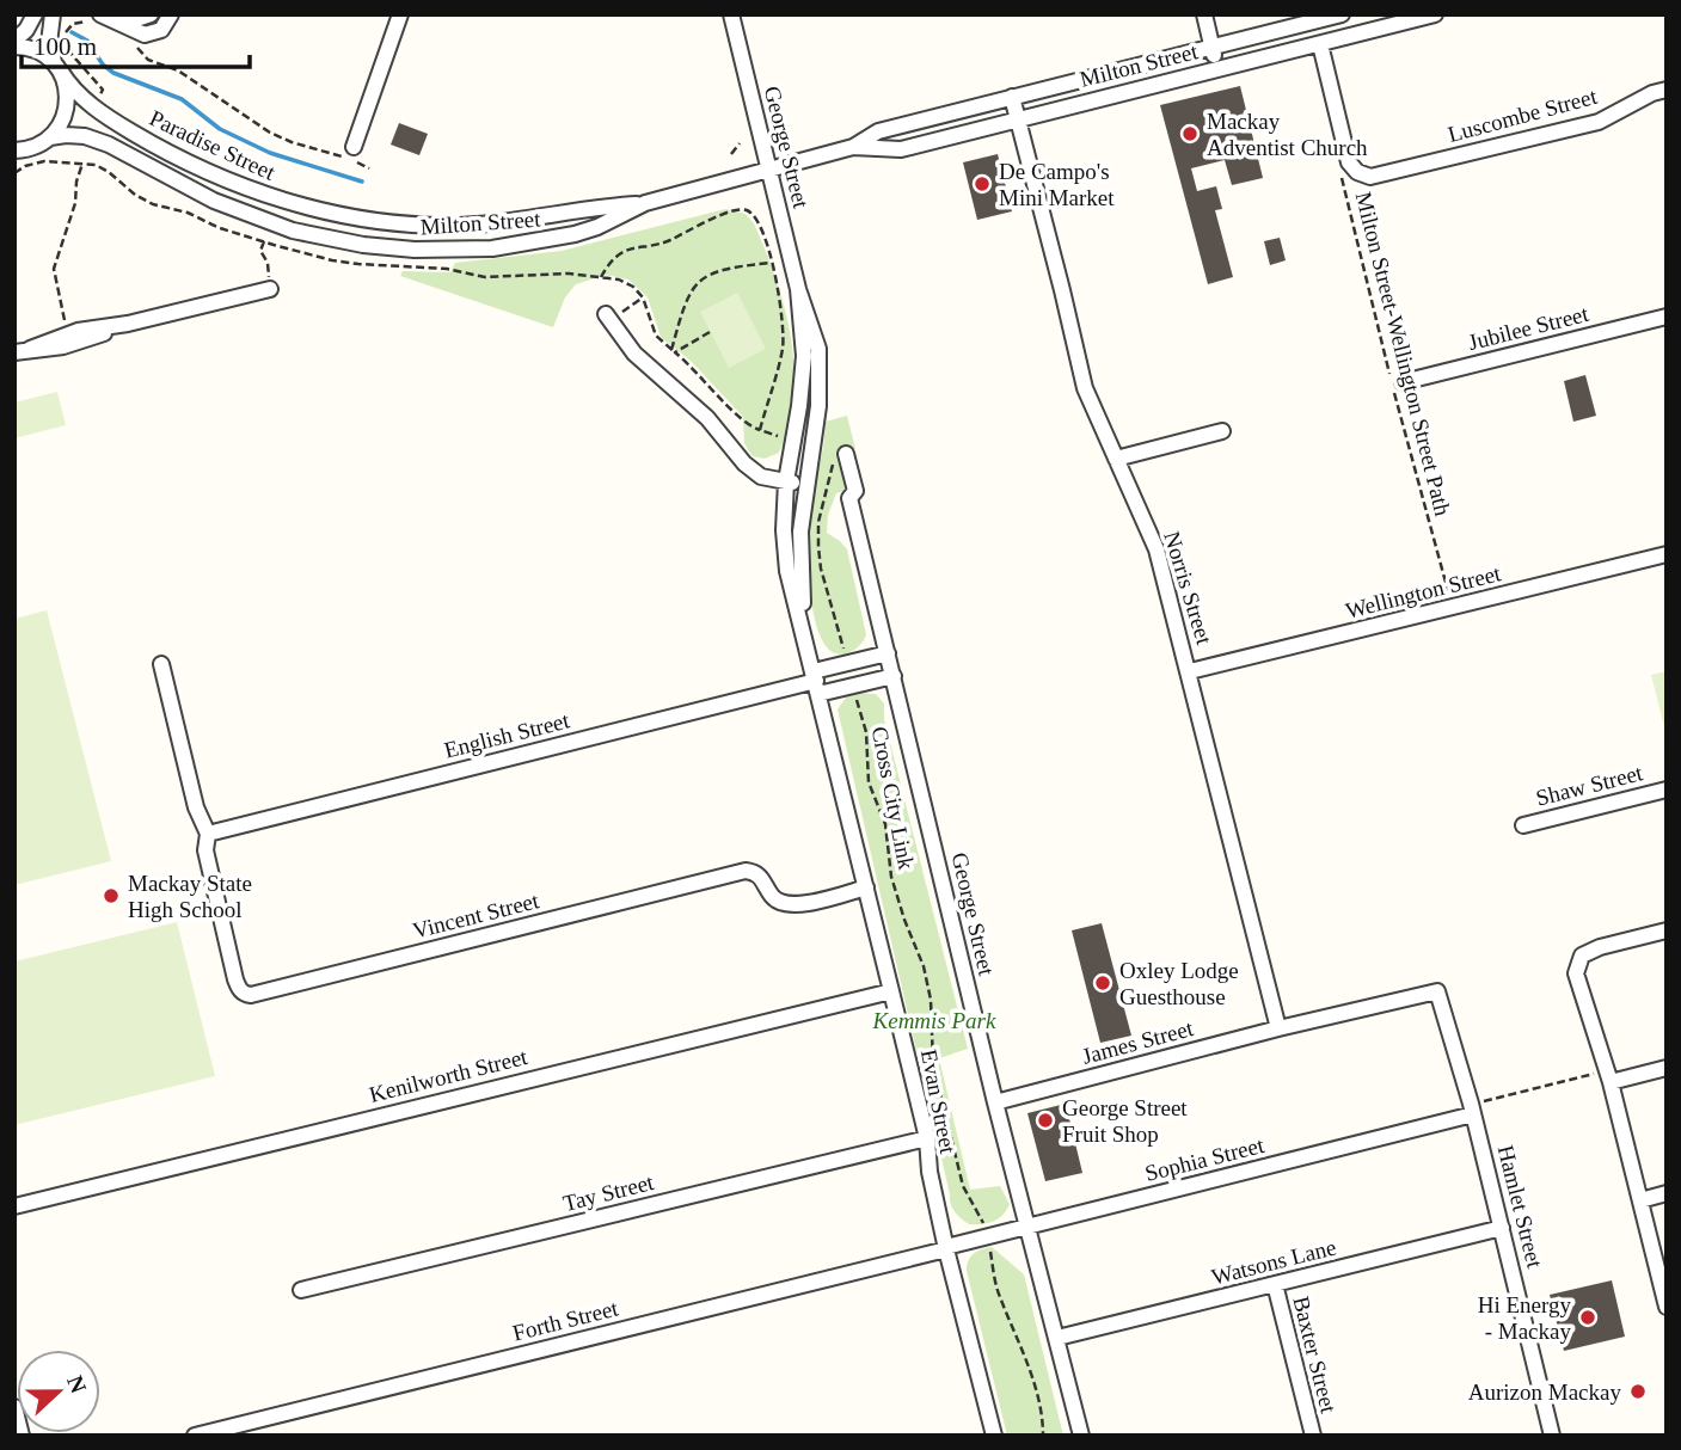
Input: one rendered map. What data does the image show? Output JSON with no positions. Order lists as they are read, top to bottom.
{
  "streets": {
    "street": [
      "Milton Street",
      "Luscombe Street",
      "Paradise Street",
      "George Street",
      "Jubilee Street",
      "Norris Street",
      "Wellington Street",
      "English Street",
      "Shaw Street",
      "Vincent Street",
      "James Street",
      "Kenilworth Street",
      "Evan Street",
      "Sophia Street",
      "Tay Street",
      "Hamlet Street",
      "Watsons Lane",
      "Forth Street",
      "Baxter Street"
    ],
    "path": ["Milton Street-Wellington Street Path", "Cross City Link"]
  },
  "crossings": [
    ["Milton Street", "Luscombe Street"],
    ["Milton Street", "Paradise Street"],
    ["Milton Street", "George Street"],
    ["Milton Street", "Norris Street"],
    ["George Street", "James Street"],
    ["George Street", "Evan Street"],
    ["George Street", "Sophia Street"],
    ["George Street", "Watsons Lane"],
    ["Milton Street-Wellington Street Path", "Wellington Street"],
    ["Norris Street", "Wellington Street"],
    ["Norris Street", "James Street"],
    ["English Street", "Vincent Street"],
    ["English Street", "Evan Street"],
    ["Cross City Link", "Sophia Street"],
    ["Vincent Street", "Evan Street"],
    ["James Street", "Hamlet Street"],
    ["Kenilworth Street", "Evan Street"],
    ["Evan Street", "Sophia Street"],
    ["Evan Street", "Tay Street"],
    ["Evan Street", "Forth Street"],
    ["Sophia Street", "Hamlet Street"],
    ["Sophia Street", "Forth Street"],
    ["Hamlet Street", "Watsons Lane"],
    ["Watsons Lane", "Baxter Street"]
  ],
  "parks": ["Kemmis Park"],
  "places": [
    "Mackay Adventist Church",
    "De Campo's Mini Market",
    "Mackay State High School",
    "Oxley Lodge Guesthouse",
    "George Street Fruit Shop",
    "Hi Energy - Mackay",
    "Aurizon Mackay"
  ],
  "scale_bar": "100 m",
  "north": "right"
}
